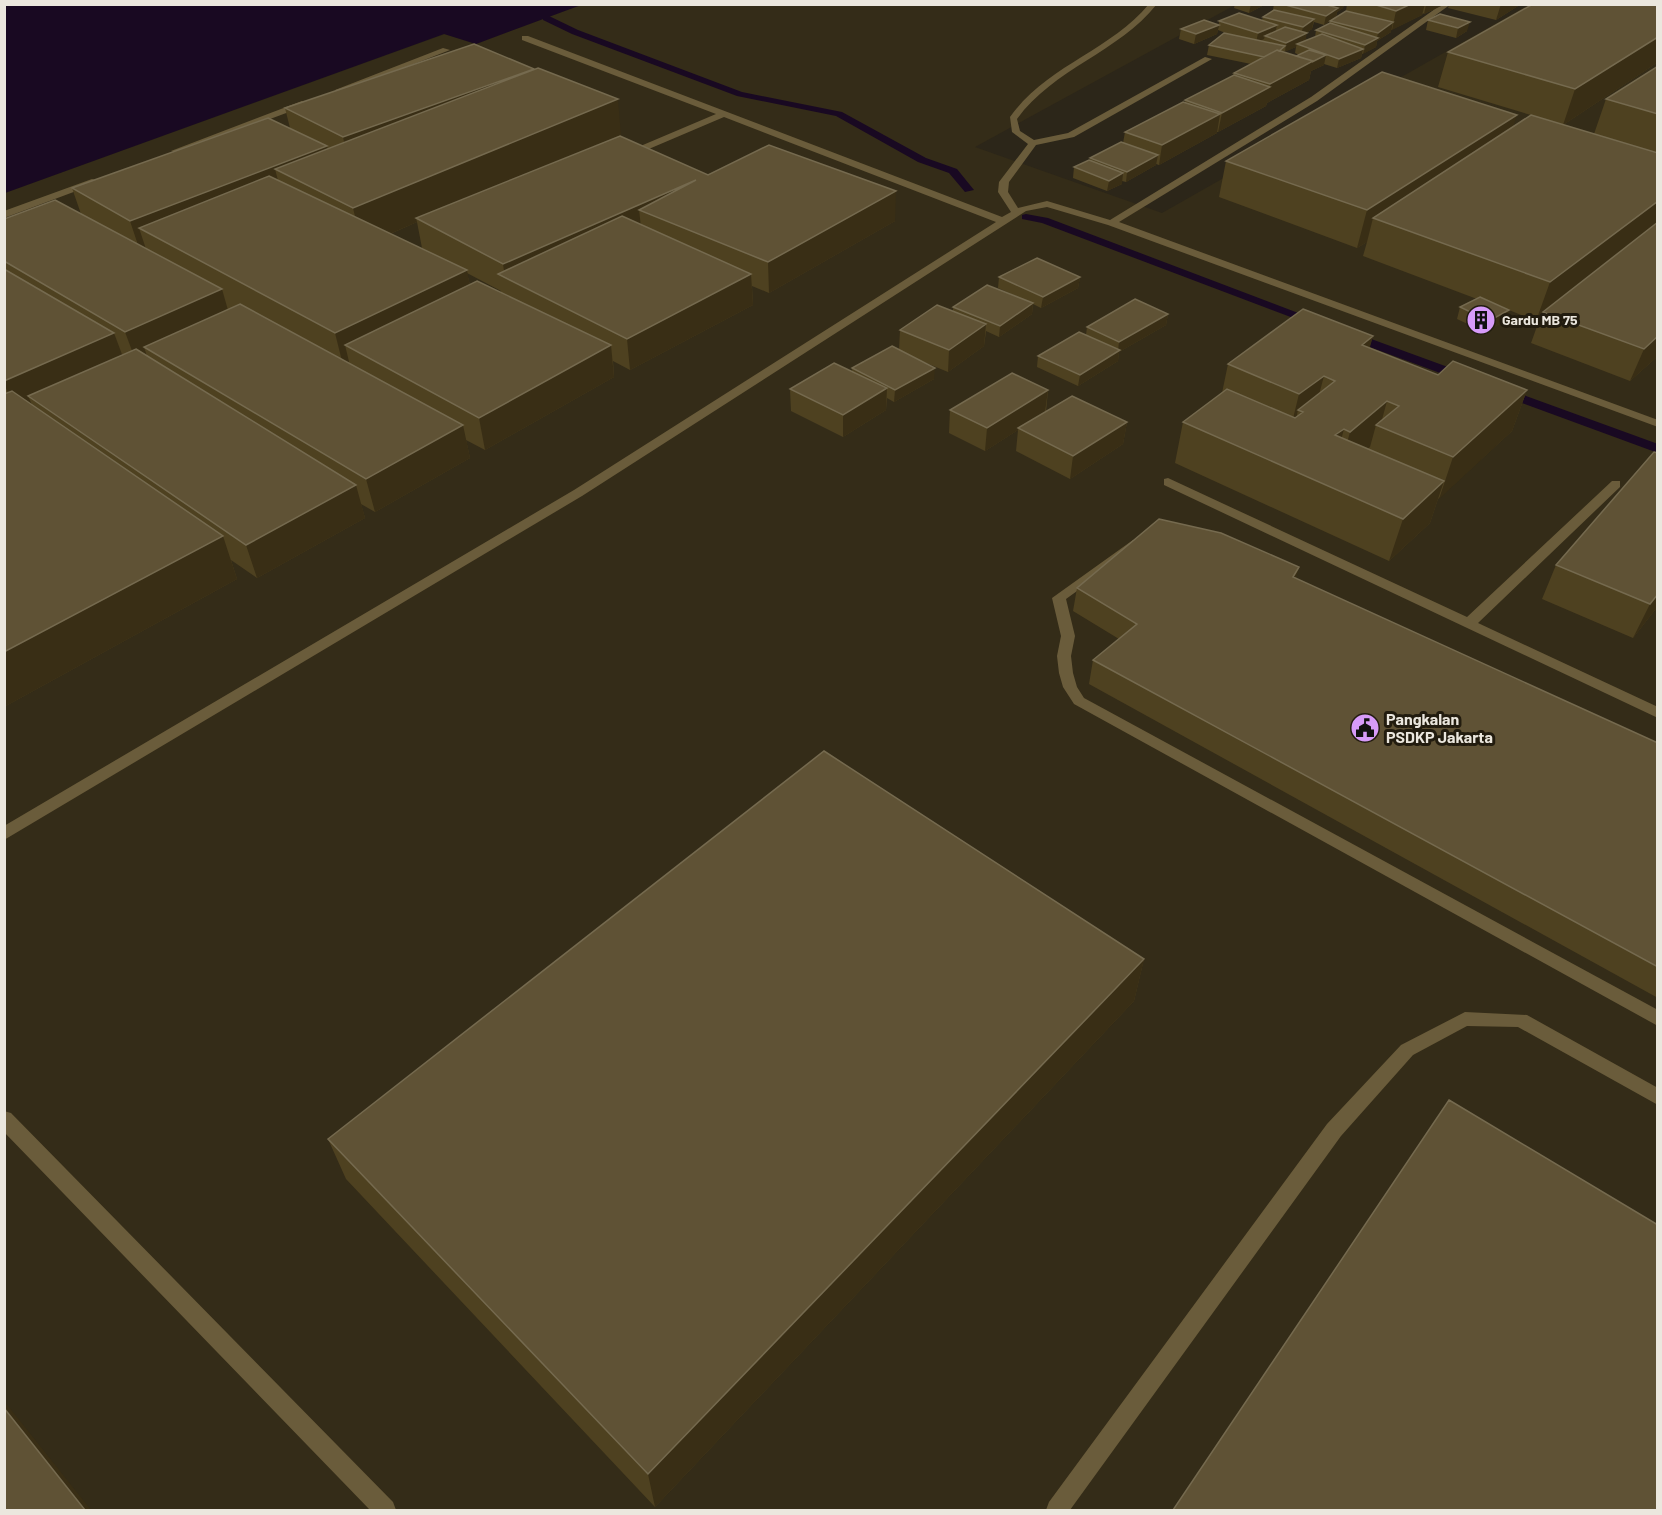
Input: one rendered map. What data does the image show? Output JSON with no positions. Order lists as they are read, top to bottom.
{
  "places": {
    "building": ["Gardu MB 75"],
    "public building": ["Pangkalan PSDKP Jakarta"]
  }
}
